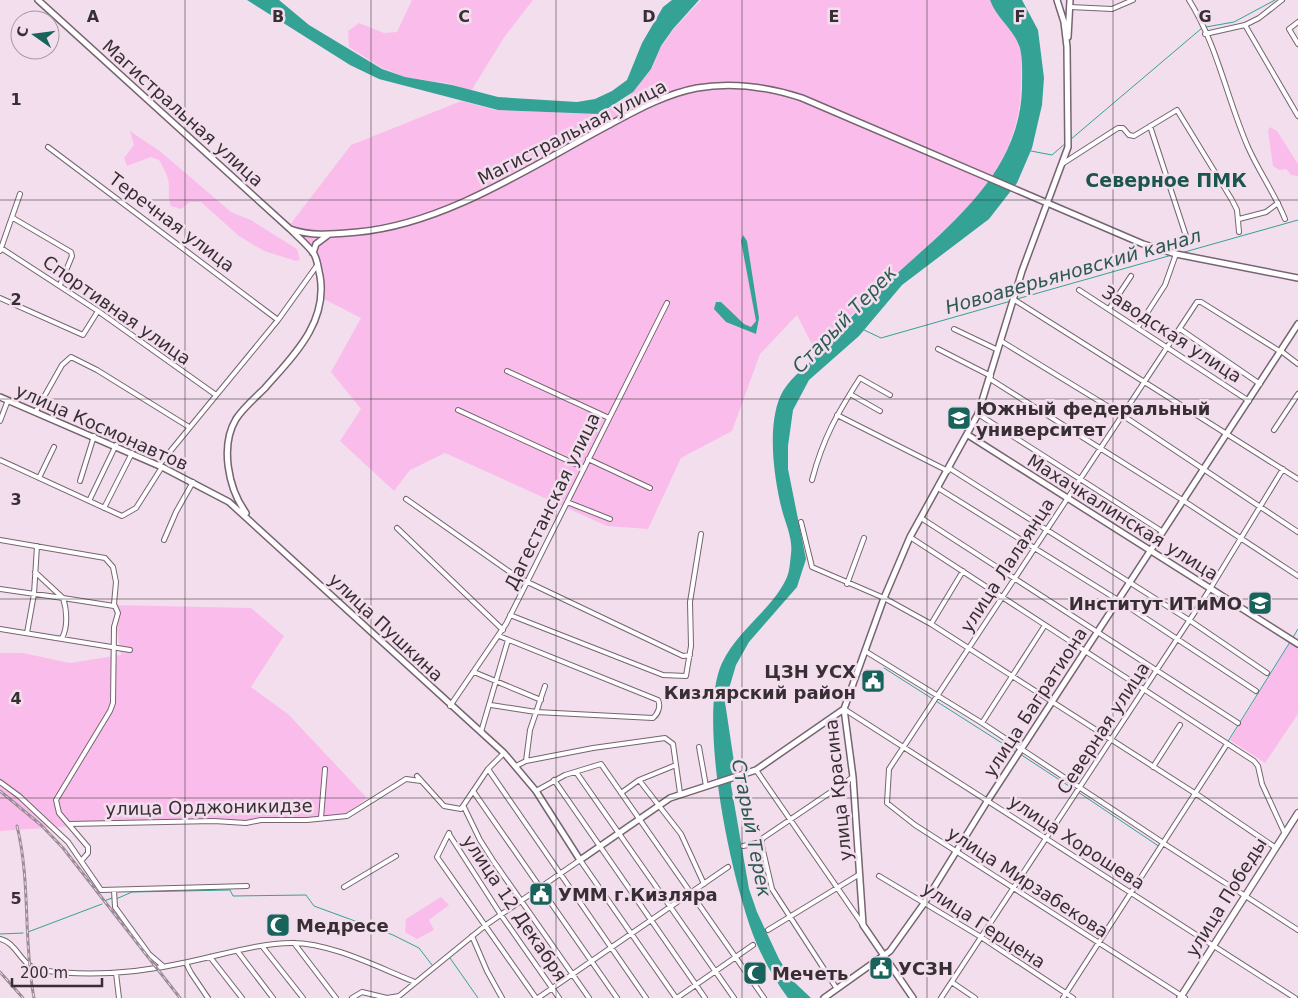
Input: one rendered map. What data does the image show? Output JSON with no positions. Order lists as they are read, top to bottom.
{
  "streets": {
    "main road": ["улица Победы"],
    "street": [
      "Магистральная улица",
      "Теречная улица",
      "Спортивная улица",
      "Заводская улица",
      "улица Космонавтов",
      "Дагестанская улица",
      "Махачкалинская улица",
      "улица Лалаянца",
      "улица Пушкина",
      "улица Багратиона",
      "Северная улица",
      "улица Красина",
      "улица Орджоникидзе",
      "улица Хорошева",
      "улица Мирзабекова",
      "улица 12 Декабря",
      "улица Герцена"
    ]
  },
  "crossings": [
    ["Магистральная улица", "улица Пушкина"],
    ["Магистральная улица", "улица Красина"],
    ["Заводская улица", "улица Лалаянца"],
    ["Заводская улица", "улица Багратиона"],
    ["улица Космонавтов", "улица Пушкина"],
    ["Дагестанская улица", "улица Пушкина"],
    ["Махачкалинская улица", "улица Лалаянца"],
    ["Махачкалинская улица", "улица Багратиона"],
    ["Махачкалинская улица", "Северная улица"],
    ["Махачкалинская улица", "улица Красина"],
    ["улица Лалаянца", "улица Багратиона"],
    ["улица Лалаянца", "улица Хорошева"],
    ["улица Лалаянца", "улица Мирзабекова"],
    ["улица Багратиона", "улица Хорошева"],
    ["улица Багратиона", "улица Мирзабекова"],
    ["улица Багратиона", "улица Герцена"],
    ["Северная улица", "улица Хорошева"],
    ["Северная улица", "улица Мирзабекова"],
    ["Северная улица", "улица Герцена"],
    ["улица Красина", "улица Хорошева"],
    ["улица Хорошева", "улица Победы"],
    ["улица Мирзабекова", "улица Победы"]
  ],
  "districts": ["Северное ПМК"],
  "water": ["Новоаверьяновский канал", "Старый Терек"],
  "places": {
    "school or university": ["Южный федеральный университет", "Институт ИТиМО"],
    "public building": ["ЦЗН УСХ Кизлярский район", "УММ г.Кизляра", "УСЗН"],
    "mosque": ["Медресе", "Мечеть"]
  },
  "scale_bar": "200 m",
  "north": "left",
  "grid": {
    "columns": [
      "A",
      "B",
      "C",
      "D",
      "E",
      "F",
      "G"
    ],
    "rows": [
      "1",
      "2",
      "3",
      "4",
      "5"
    ]
  }
}
